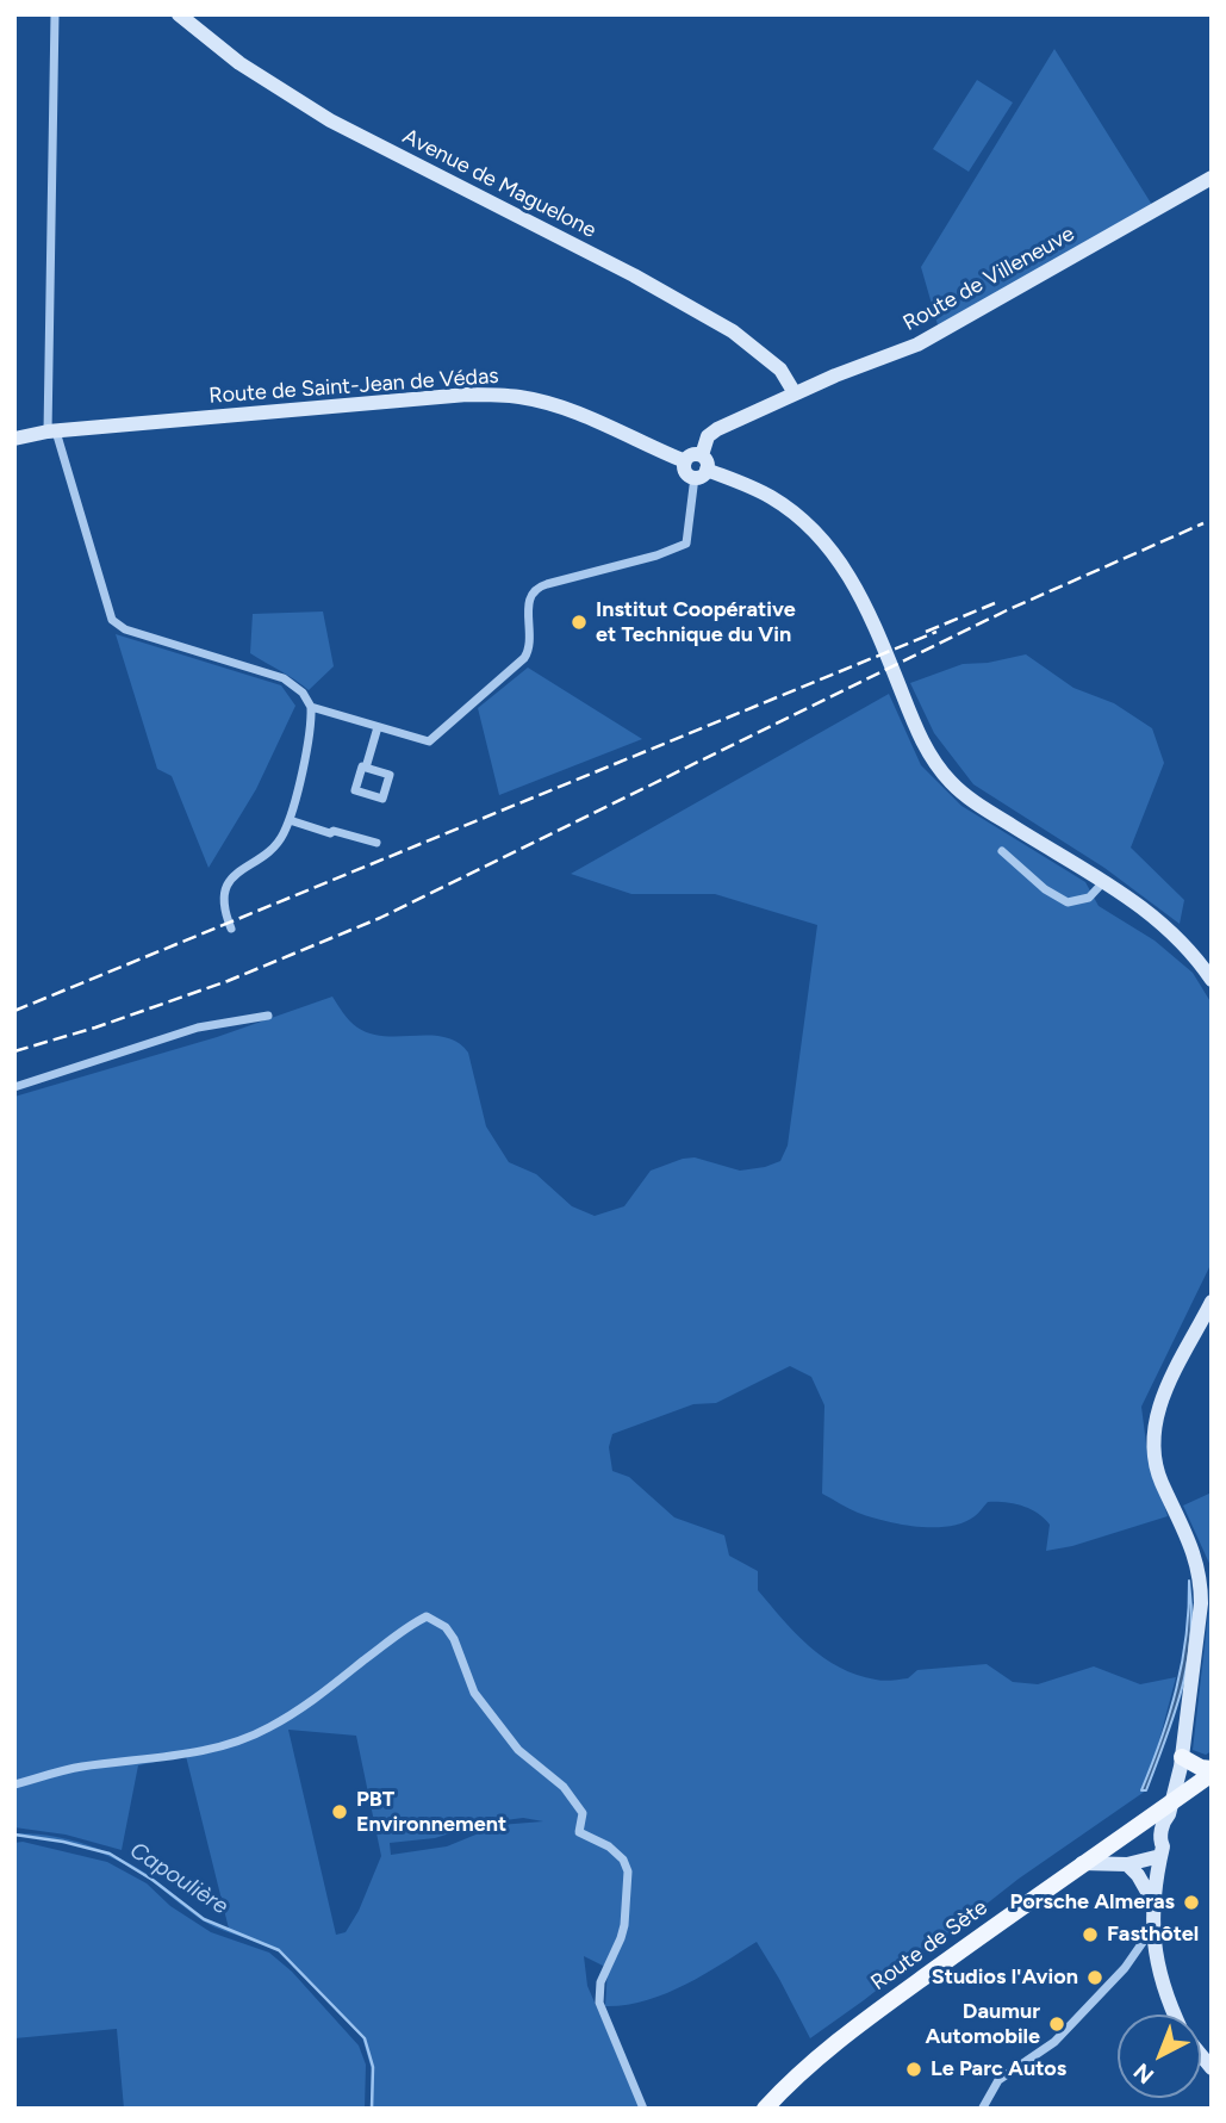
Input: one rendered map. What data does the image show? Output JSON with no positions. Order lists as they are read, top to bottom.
{
  "streets": {
    "main road": ["Route de Sète"],
    "street": ["Avenue de Maguelone", "Route de Villeneuve", "Route de Saint-Jean de Védas"]
  },
  "crossings": [
    ["Avenue de Maguelone", "Route de Villeneuve"],
    ["Route de Villeneuve", "Route de Saint-Jean de Védas"]
  ],
  "water": ["Capoulière"],
  "places": [
    "Institut Coopérative et Technique du Vin",
    "PBT Environnement",
    "Porsche Almeras",
    "Fasthôtel",
    "Studios l'Avion",
    "Daumur Automobile",
    "Le Parc Autos"
  ],
  "north": "bottom left"
}
